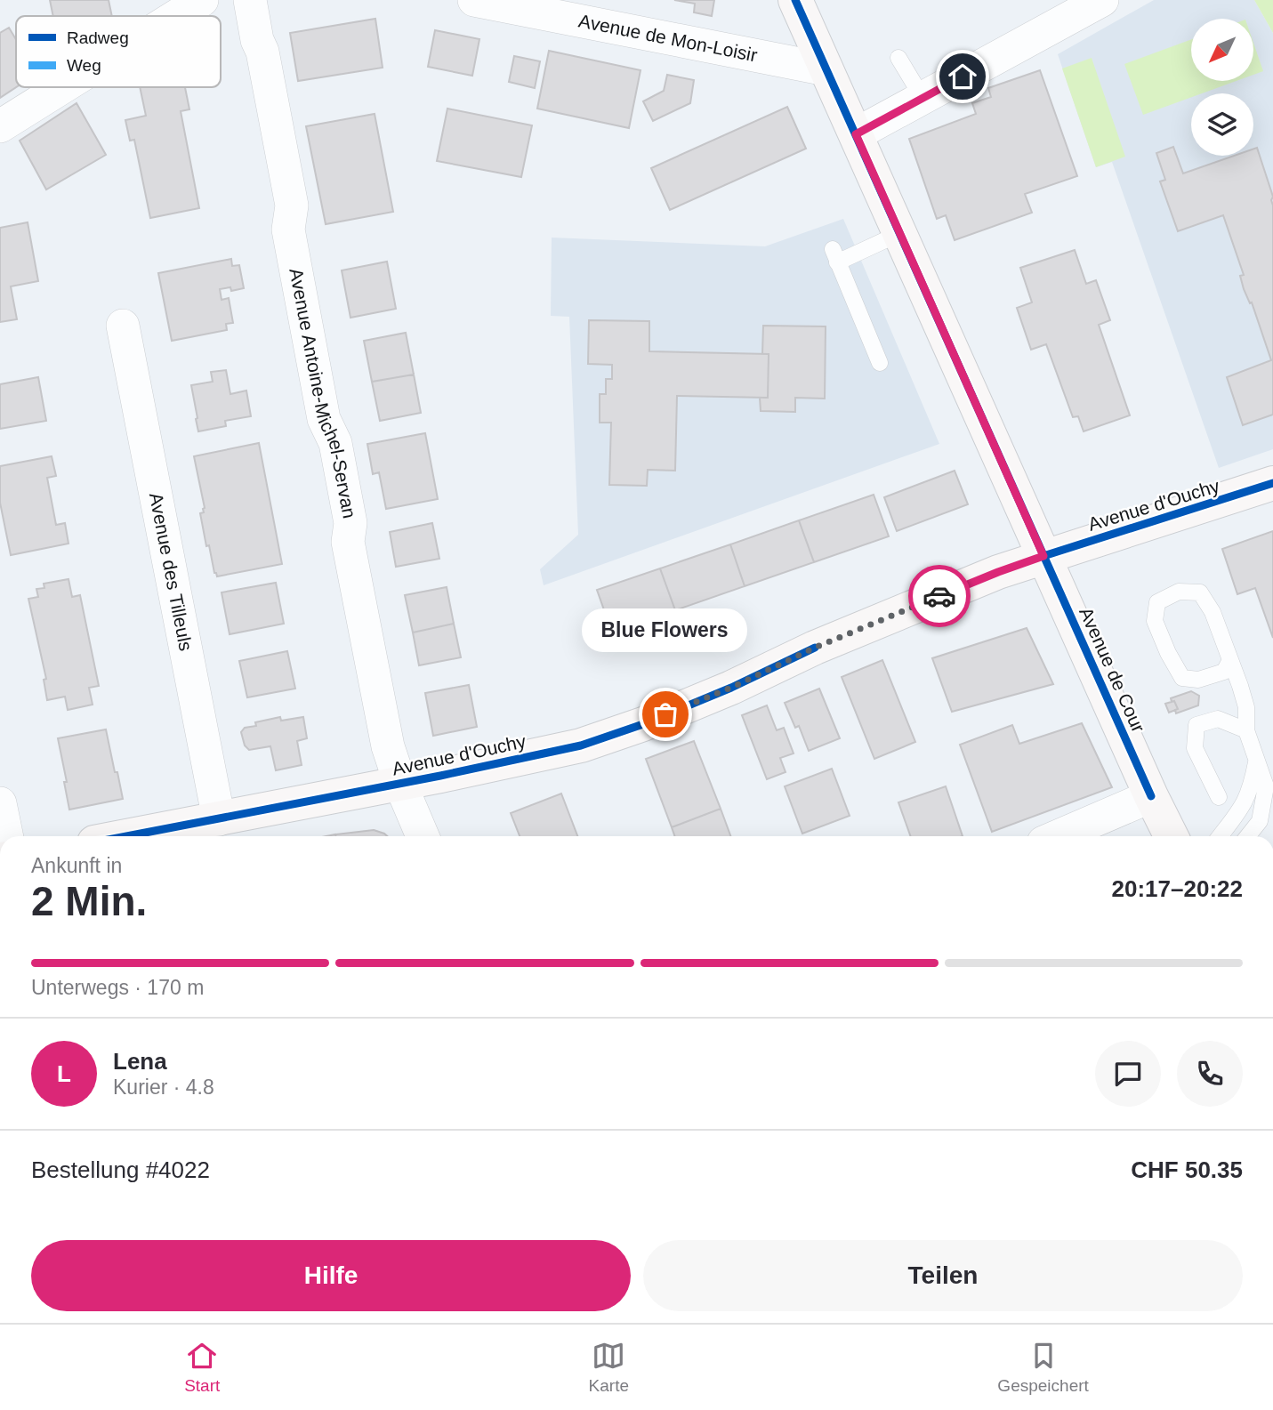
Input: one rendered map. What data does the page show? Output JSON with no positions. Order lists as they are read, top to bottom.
{
  "streets": {
    "main road": ["Avenue d'Ouchy", "Avenue de Cour"],
    "street": ["Avenue de Mon-Loisir", "Avenue Antoine-Michel-Servan", "Avenue des Tilleuls"]
  },
  "crossings": [
    ["Avenue de Mon-Loisir", "Avenue de Cour"],
    ["Avenue Antoine-Michel-Servan", "Avenue d'Ouchy"],
    ["Avenue d'Ouchy", "Avenue des Tilleuls"],
    ["Avenue d'Ouchy", "Avenue de Cour"]
  ],
  "places": ["Blue Flowers"],
  "legend": ["Radweg", "Weg"],
  "north": "bottom left",
  "page": {
    "bubble": "Blue Flowers",
    "heading": ["2 Min.", "Ankunft in", "20:17–20:22"],
    "panel": [
      "Lena",
      "Kurier · 4.8",
      "Bestellung #4022",
      "CHF 50.35"
    ],
    "bar": "Unterwegs · 170 m",
    "round": "L",
    "buttons": ["Hilfe", "Teilen"],
    "tabs": ["Start", "Karte", "Gespeichert"]
  }
}
